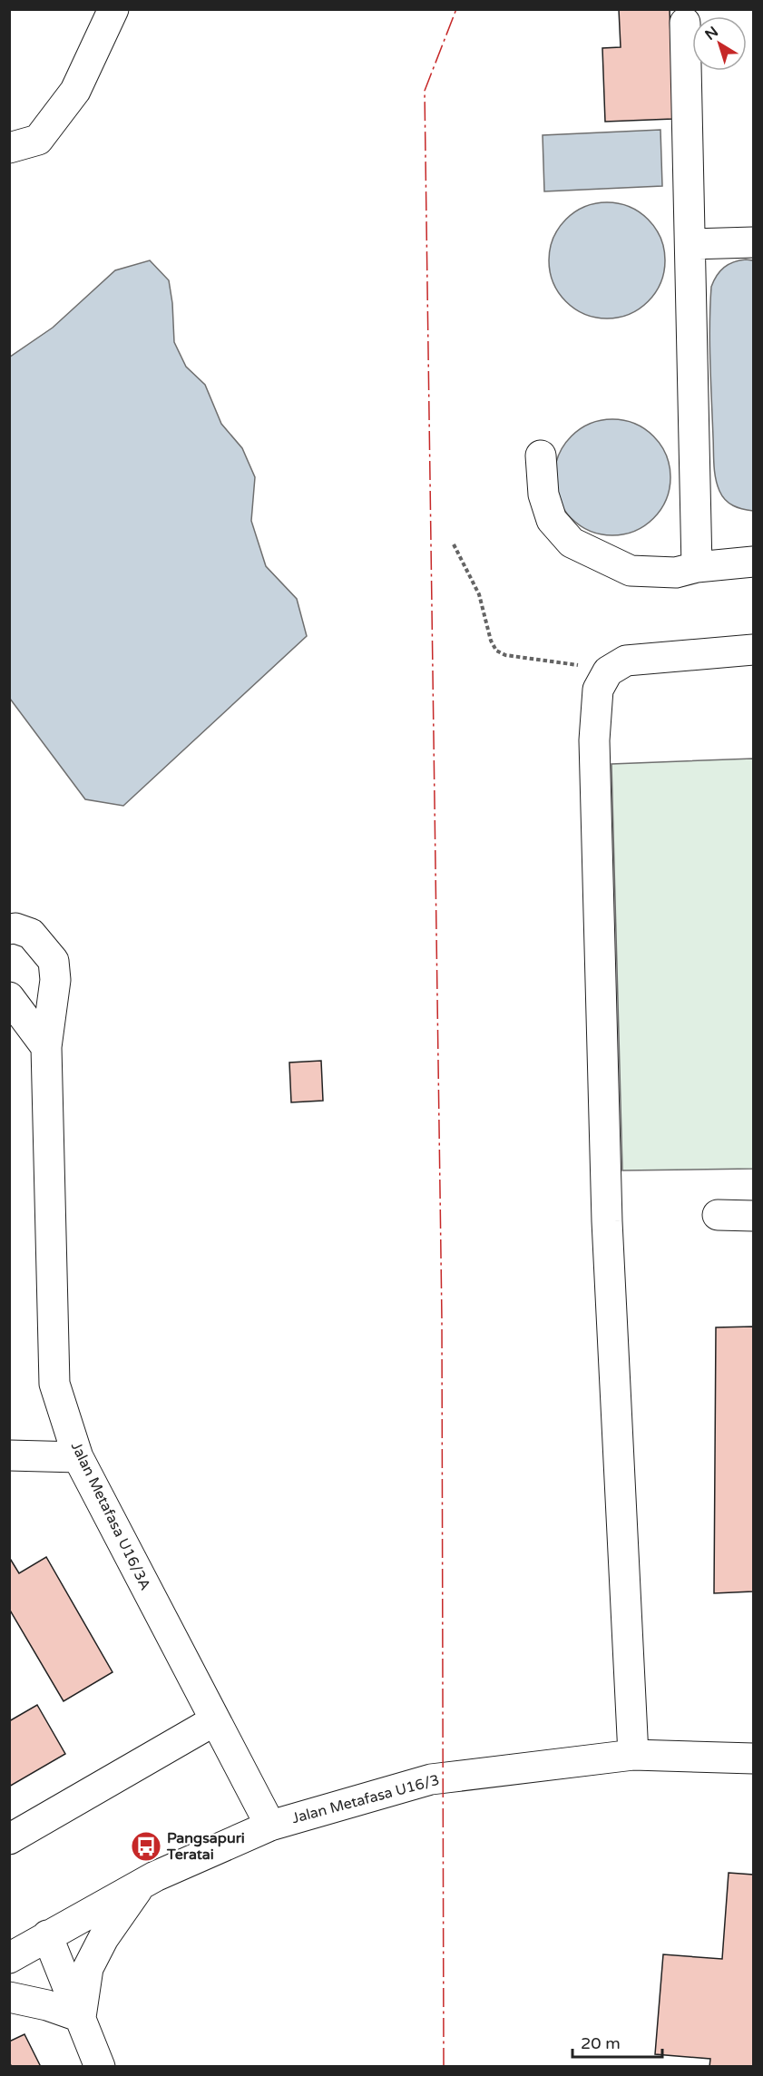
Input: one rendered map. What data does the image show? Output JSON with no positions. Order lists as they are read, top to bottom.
{
  "streets": {
    "street": ["Jalan Metafasa U16/3A", "Jalan Metafasa U16/3"]
  },
  "crossings": [
    ["Jalan Metafasa U16/3A", "Jalan Metafasa U16/3"]
  ],
  "places": {
    "bus stop": ["Pangsapuri Teratai"]
  },
  "scale_bar": "20 m",
  "north": "top left"
}
